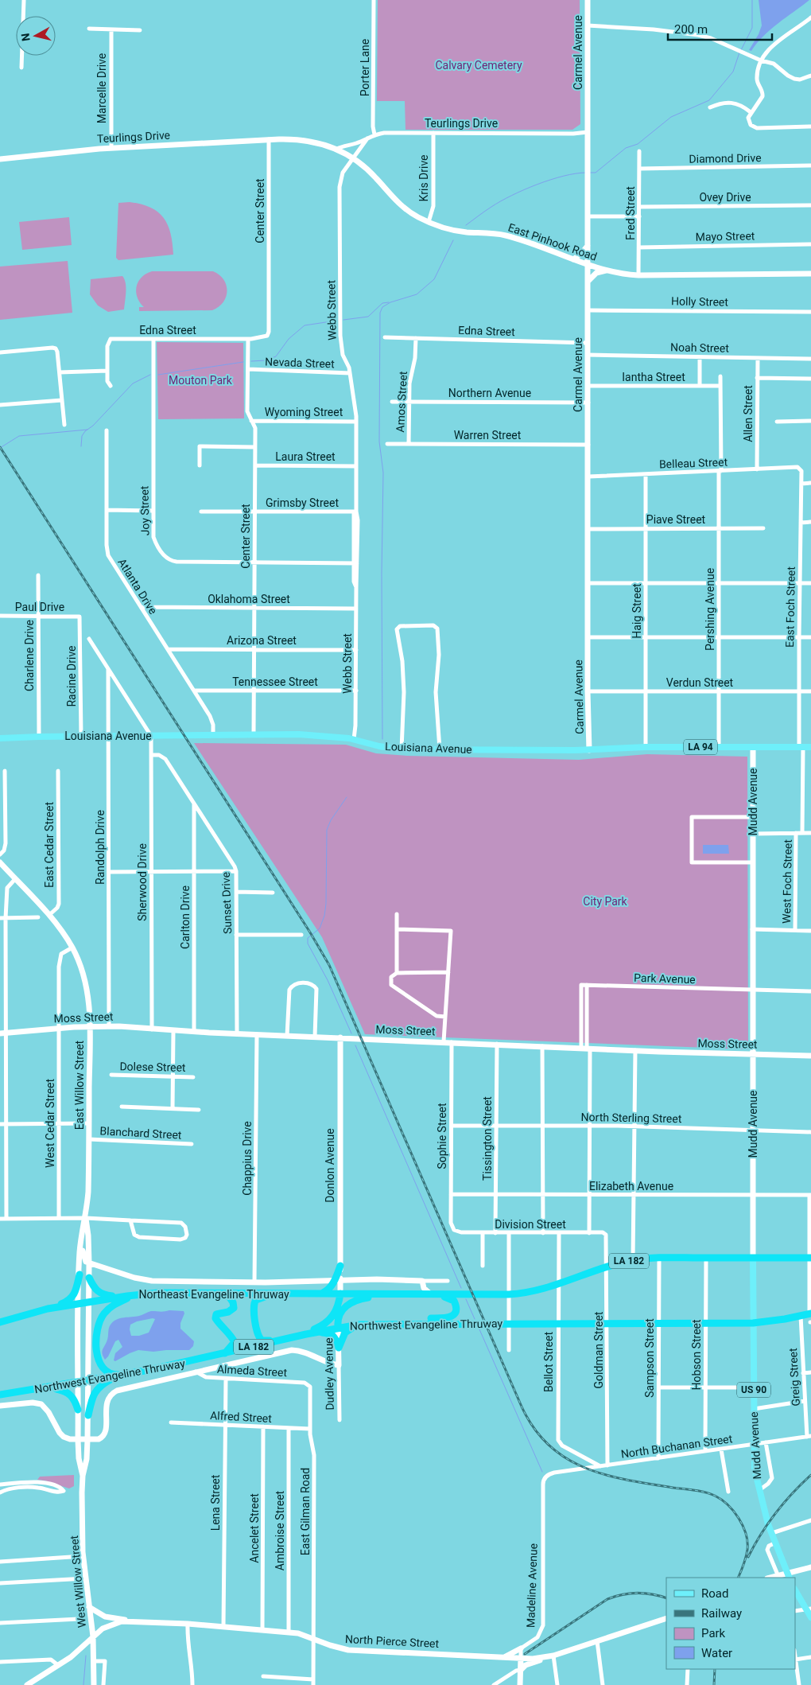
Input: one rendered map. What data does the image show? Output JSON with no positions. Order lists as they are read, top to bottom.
{
  "streets": {
    "highway": ["LA 182", "Northeast Evangeline Thruway", "Northwest Evangeline Thruway"],
    "main road": [
      "Carmel Avenue",
      "Teurlings Drive",
      "East Pinhook Road",
      "Louisiana Avenue",
      "LA 94",
      "Mudd Avenue",
      "Moss Street",
      "East Willow Street",
      "Donlon Avenue",
      "Dudley Avenue",
      "US 90",
      "West Willow Street",
      "North Pierce Street"
    ],
    "street": [
      "Porter Lane",
      "Marcelle Drive",
      "Diamond Drive",
      "Kris Drive",
      "Ovey Drive",
      "Center Street",
      "Fred Street",
      "Mayo Street",
      "Holly Street",
      "Webb Street",
      "Edna Street",
      "Noah Street",
      "Nevada Street",
      "Iantha Street",
      "Northern Avenue",
      "Amos Street",
      "Wyoming Street",
      "Allen Street",
      "Warren Street",
      "Laura Street",
      "Belleau Street",
      "Grimsby Street",
      "Joy Street",
      "Piave Street",
      "Atlanta Drive",
      "Oklahoma Street",
      "Paul Drive",
      "East Foch Street",
      "Pershing Avenue",
      "Haig Street",
      "Arizona Street",
      "Charlene Drive",
      "Racine Drive",
      "Tennessee Street",
      "Verdun Street",
      "East Cedar Street",
      "Randolph Drive",
      "West Foch Street",
      "Sherwood Drive",
      "Sunset Drive",
      "Carlton Drive",
      "Park Avenue",
      "Dolese Street",
      "North Sterling Street",
      "West Cedar Street",
      "Blanchard Street",
      "Sophie Street",
      "Tissington Street",
      "Chappius Drive",
      "Elizabeth Avenue",
      "Division Street",
      "Goldman Street",
      "Hobson Street",
      "Sampson Street",
      "Bellot Street",
      "Almeda Street",
      "Greig Street",
      "Alfred Street",
      "North Buchanan Street",
      "Lena Street",
      "East Gilman Road",
      "Ancelet Street",
      "Ambroise Street",
      "Madeline Avenue"
    ]
  },
  "crossings": [
    ["Carmel Avenue", "Teurlings Drive"],
    ["Carmel Avenue", "East Pinhook Road"],
    ["Carmel Avenue", "Holly Street"],
    ["Carmel Avenue", "Edna Street"],
    ["Carmel Avenue", "Noah Street"],
    ["Carmel Avenue", "Iantha Street"],
    ["Carmel Avenue", "Northern Avenue"],
    ["Carmel Avenue", "Warren Street"],
    ["Carmel Avenue", "Belleau Street"],
    ["Carmel Avenue", "Piave Street"],
    ["Carmel Avenue", "Verdun Street"],
    ["Carmel Avenue", "Louisiana Avenue"],
    ["Porter Lane", "Teurlings Drive"],
    ["Marcelle Drive", "Teurlings Drive"],
    ["Teurlings Drive", "Kris Drive"],
    ["Teurlings Drive", "Center Street"],
    ["Teurlings Drive", "East Pinhook Road"],
    ["Teurlings Drive", "Webb Street"],
    ["Diamond Drive", "Fred Street"],
    ["Kris Drive", "East Pinhook Road"],
    ["Ovey Drive", "Fred Street"],
    ["Center Street", "East Pinhook Road"],
    ["Center Street", "Edna Street"],
    ["Center Street", "Nevada Street"],
    ["Center Street", "Wyoming Street"],
    ["Center Street", "Laura Street"],
    ["Center Street", "Grimsby Street"],
    ["Center Street", "Joy Street"],
    ["Center Street", "Oklahoma Street"],
    ["Center Street", "Arizona Street"],
    ["Center Street", "Tennessee Street"],
    ["Center Street", "Louisiana Avenue"],
    ["Fred Street", "Mayo Street"],
    ["Fred Street", "East Pinhook Road"],
    ["East Pinhook Road", "Webb Street"],
    ["Webb Street", "Nevada Street"],
    ["Webb Street", "Wyoming Street"],
    ["Webb Street", "Laura Street"],
    ["Webb Street", "Grimsby Street"],
    ["Webb Street", "Joy Street"],
    ["Webb Street", "Oklahoma Street"],
    ["Webb Street", "Arizona Street"],
    ["Webb Street", "Tennessee Street"],
    ["Webb Street", "Louisiana Avenue"],
    ["Edna Street", "Amos Street"],
    ["Edna Street", "Joy Street"],
    ["Noah Street", "Allen Street"],
    ["Iantha Street", "Pershing Avenue"],
    ["Northern Avenue", "Amos Street"],
    ["Amos Street", "Warren Street"],
    ["Allen Street", "Belleau Street"],
    ["Belleau Street", "East Foch Street"],
    ["Belleau Street", "Pershing Avenue"],
    ["Belleau Street", "Haig Street"],
    ["Piave Street", "Pershing Avenue"],
    ["Piave Street", "Haig Street"],
    ["Atlanta Drive", "Oklahoma Street"],
    ["Atlanta Drive", "Arizona Street"],
    ["Atlanta Drive", "Tennessee Street"],
    ["Atlanta Drive", "Louisiana Avenue"],
    ["Paul Drive", "Charlene Drive"],
    ["Paul Drive", "Racine Drive"],
    ["East Foch Street", "Verdun Street"],
    ["East Foch Street", "Louisiana Avenue"],
    ["East Foch Street", "West Foch Street"],
    ["Pershing Avenue", "Verdun Street"],
    ["Pershing Avenue", "Louisiana Avenue"],
    ["Haig Street", "Verdun Street"],
    ["Haig Street", "Louisiana Avenue"],
    ["Charlene Drive", "Louisiana Avenue"],
    ["Racine Drive", "Louisiana Avenue"],
    ["Louisiana Avenue", "Mudd Avenue"],
    ["Louisiana Avenue", "Randolph Drive"],
    ["Louisiana Avenue", "West Foch Street"],
    ["Louisiana Avenue", "Sherwood Drive"],
    ["Mudd Avenue", "Park Avenue"],
    ["Mudd Avenue", "Moss Street"],
    ["Mudd Avenue", "North Sterling Street"],
    ["Mudd Avenue", "Elizabeth Avenue"],
    ["Mudd Avenue", "Northeast Evangeline Thruway"],
    ["Mudd Avenue", "Northwest Evangeline Thruway"],
    ["Mudd Avenue", "US 90"],
    ["Mudd Avenue", "North Buchanan Street"],
    ["East Cedar Street", "East Willow Street"],
    ["Randolph Drive", "Moss Street"],
    ["Sherwood Drive", "Sunset Drive"],
    ["Sherwood Drive", "Moss Street"],
    ["Sunset Drive", "Carlton Drive"],
    ["Sunset Drive", "Moss Street"],
    ["Carlton Drive", "Moss Street"],
    ["Park Avenue", "Moss Street"],
    ["Moss Street", "East Willow Street"],
    ["Moss Street", "West Cedar Street"],
    ["Moss Street", "Sophie Street"],
    ["Moss Street", "Tissington Street"],
    ["Moss Street", "Chappius Drive"],
    ["Moss Street", "Donlon Avenue"],
    ["East Willow Street", "Blanchard Street"],
    ["East Willow Street", "Northeast Evangeline Thruway"],
    ["East Willow Street", "West Willow Street"],
    ["North Sterling Street", "Sophie Street"],
    ["North Sterling Street", "Tissington Street"],
    ["Sophie Street", "Elizabeth Avenue"],
    ["Sophie Street", "Division Street"],
    ["Tissington Street", "Elizabeth Avenue"],
    ["Tissington Street", "Division Street"],
    ["Chappius Drive", "Northeast Evangeline Thruway"],
    ["Division Street", "Goldman Street"],
    ["Division Street", "Bellot Street"],
    ["Northeast Evangeline Thruway", "Goldman Street"],
    ["Northeast Evangeline Thruway", "Hobson Street"],
    ["Northeast Evangeline Thruway", "Sampson Street"],
    ["Northeast Evangeline Thruway", "Bellot Street"],
    ["Northeast Evangeline Thruway", "West Willow Street"],
    ["Northwest Evangeline Thruway", "Goldman Street"],
    ["Northwest Evangeline Thruway", "Hobson Street"],
    ["Northwest Evangeline Thruway", "Sampson Street"],
    ["Northwest Evangeline Thruway", "Bellot Street"],
    ["Northwest Evangeline Thruway", "Almeda Street"],
    ["Northwest Evangeline Thruway", "Dudley Avenue"],
    ["Northwest Evangeline Thruway", "Greig Street"],
    ["Northwest Evangeline Thruway", "West Willow Street"],
    ["Goldman Street", "North Buchanan Street"],
    ["Hobson Street", "North Buchanan Street"],
    ["Sampson Street", "North Buchanan Street"],
    ["Bellot Street", "North Buchanan Street"],
    ["Almeda Street", "Lena Street"],
    ["Almeda Street", "East Gilman Road"],
    ["Greig Street", "North Buchanan Street"],
    ["Alfred Street", "Lena Street"],
    ["Alfred Street", "East Gilman Road"],
    ["Alfred Street", "Ancelet Street"],
    ["Alfred Street", "Ambroise Street"],
    ["North Buchanan Street", "Madeline Avenue"],
    ["Lena Street", "North Pierce Street"],
    ["East Gilman Road", "North Pierce Street"],
    ["Ancelet Street", "North Pierce Street"],
    ["Ambroise Street", "North Pierce Street"],
    ["West Willow Street", "North Pierce Street"]
  ],
  "parks": ["Calvary Cemetery", "Mouton Park", "City Park"],
  "legend": [
    "Road",
    "Railway",
    "Park",
    "Water"
  ],
  "scale_bar": "200 m",
  "north": "left"
}
